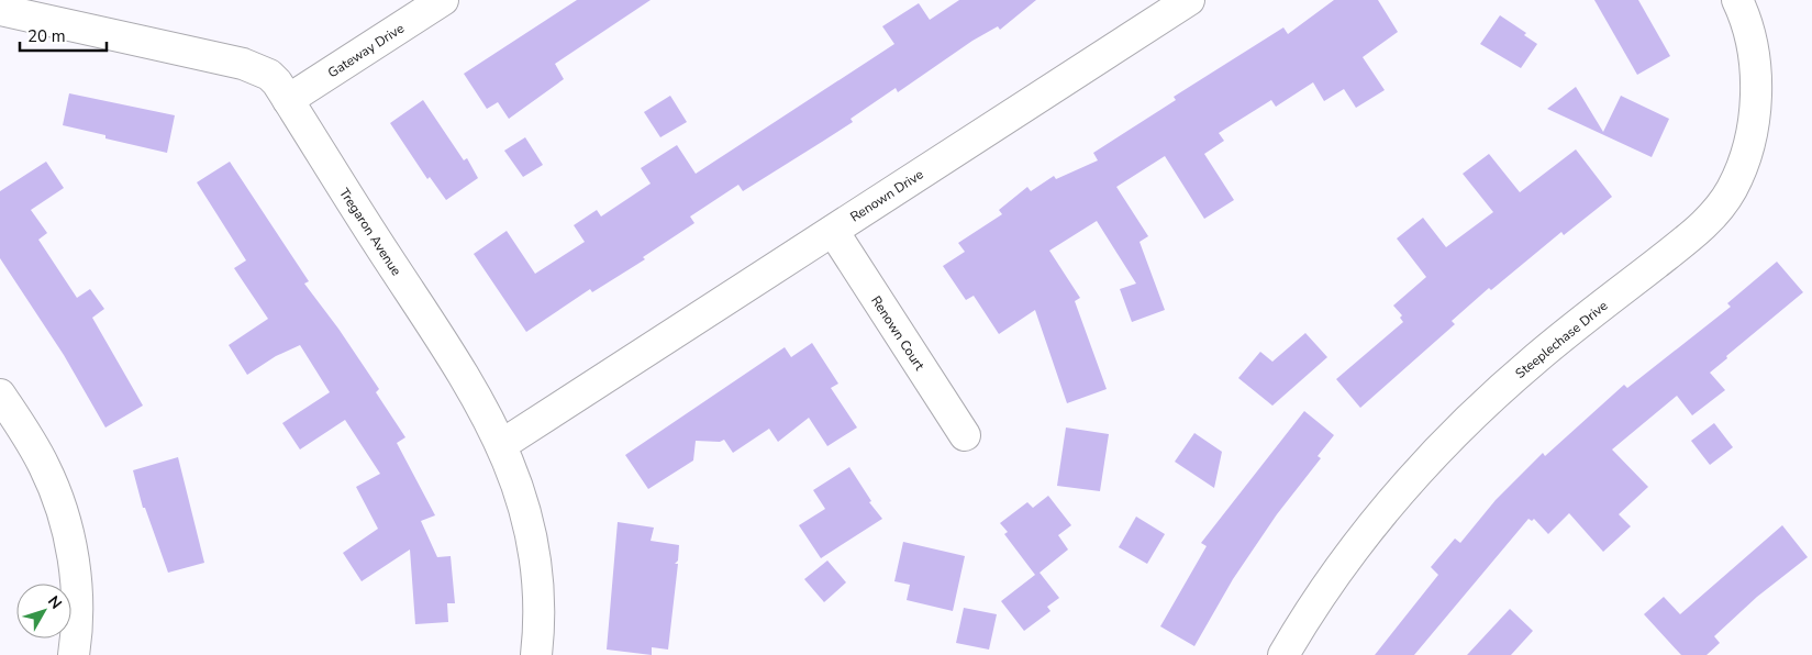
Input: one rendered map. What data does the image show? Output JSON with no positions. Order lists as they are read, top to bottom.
{
  "streets": {
    "street": [
      "Gateway Drive",
      "Renown Drive",
      "Tregaron Avenue",
      "Renown Court",
      "Steeplechase Drive"
    ]
  },
  "crossings": [
    ["Gateway Drive", "Tregaron Avenue"],
    ["Renown Drive", "Tregaron Avenue"],
    ["Renown Drive", "Renown Court"]
  ],
  "scale_bar": "20 m",
  "north": "top right"
}
